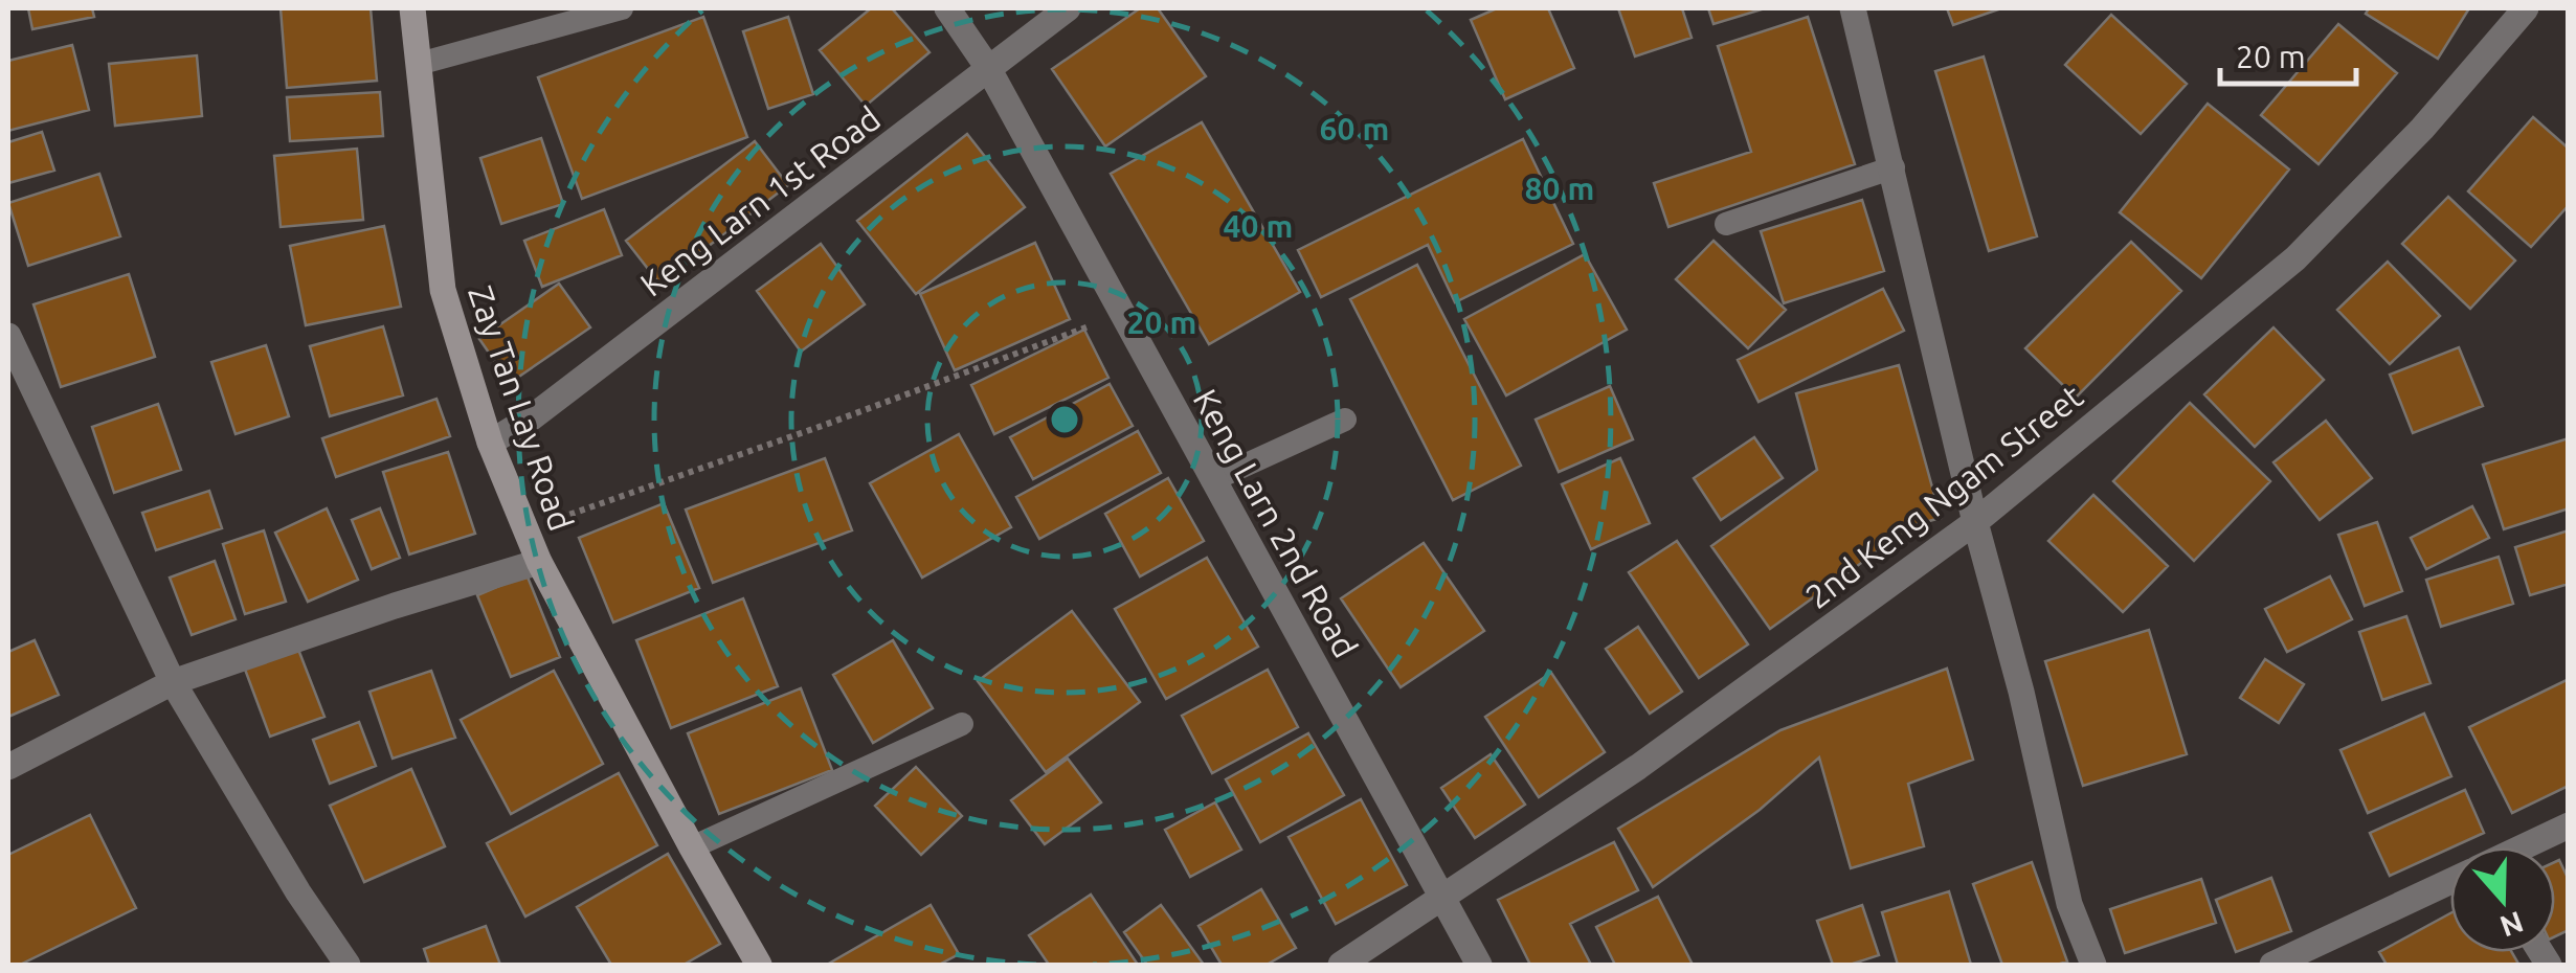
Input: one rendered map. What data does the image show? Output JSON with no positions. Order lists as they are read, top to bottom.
{
  "streets": {
    "street": [
      "Keng Larn 1st Road",
      "Zay Tan Lay Road",
      "2nd Keng Ngam Street",
      "Keng Larn 2nd Road"
    ]
  },
  "crossings": [
    ["Keng Larn 1st Road", "Zay Tan Lay Road"],
    ["Keng Larn 1st Road", "Keng Larn 2nd Road"],
    ["2nd Keng Ngam Street", "Keng Larn 2nd Road"]
  ],
  "scale_bar": "20 m",
  "north": "bottom",
  "rings": [
    "60 m",
    "80 m",
    "40 m",
    "20 m"
  ]
}
